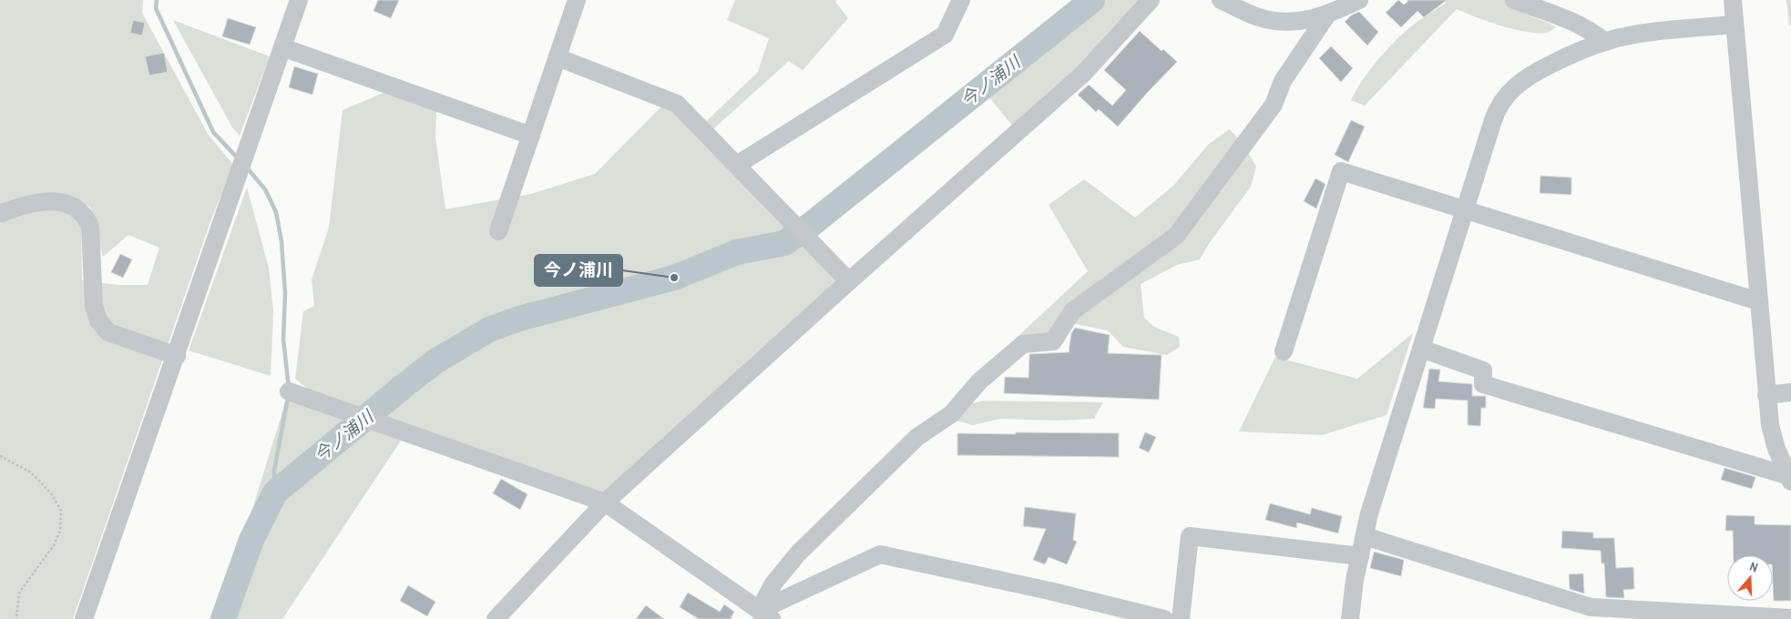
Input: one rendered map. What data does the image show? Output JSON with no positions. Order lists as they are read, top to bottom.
{
  "water": ["今ノ浦川"],
  "places": ["今ノ浦川"],
  "north": "top"
}
